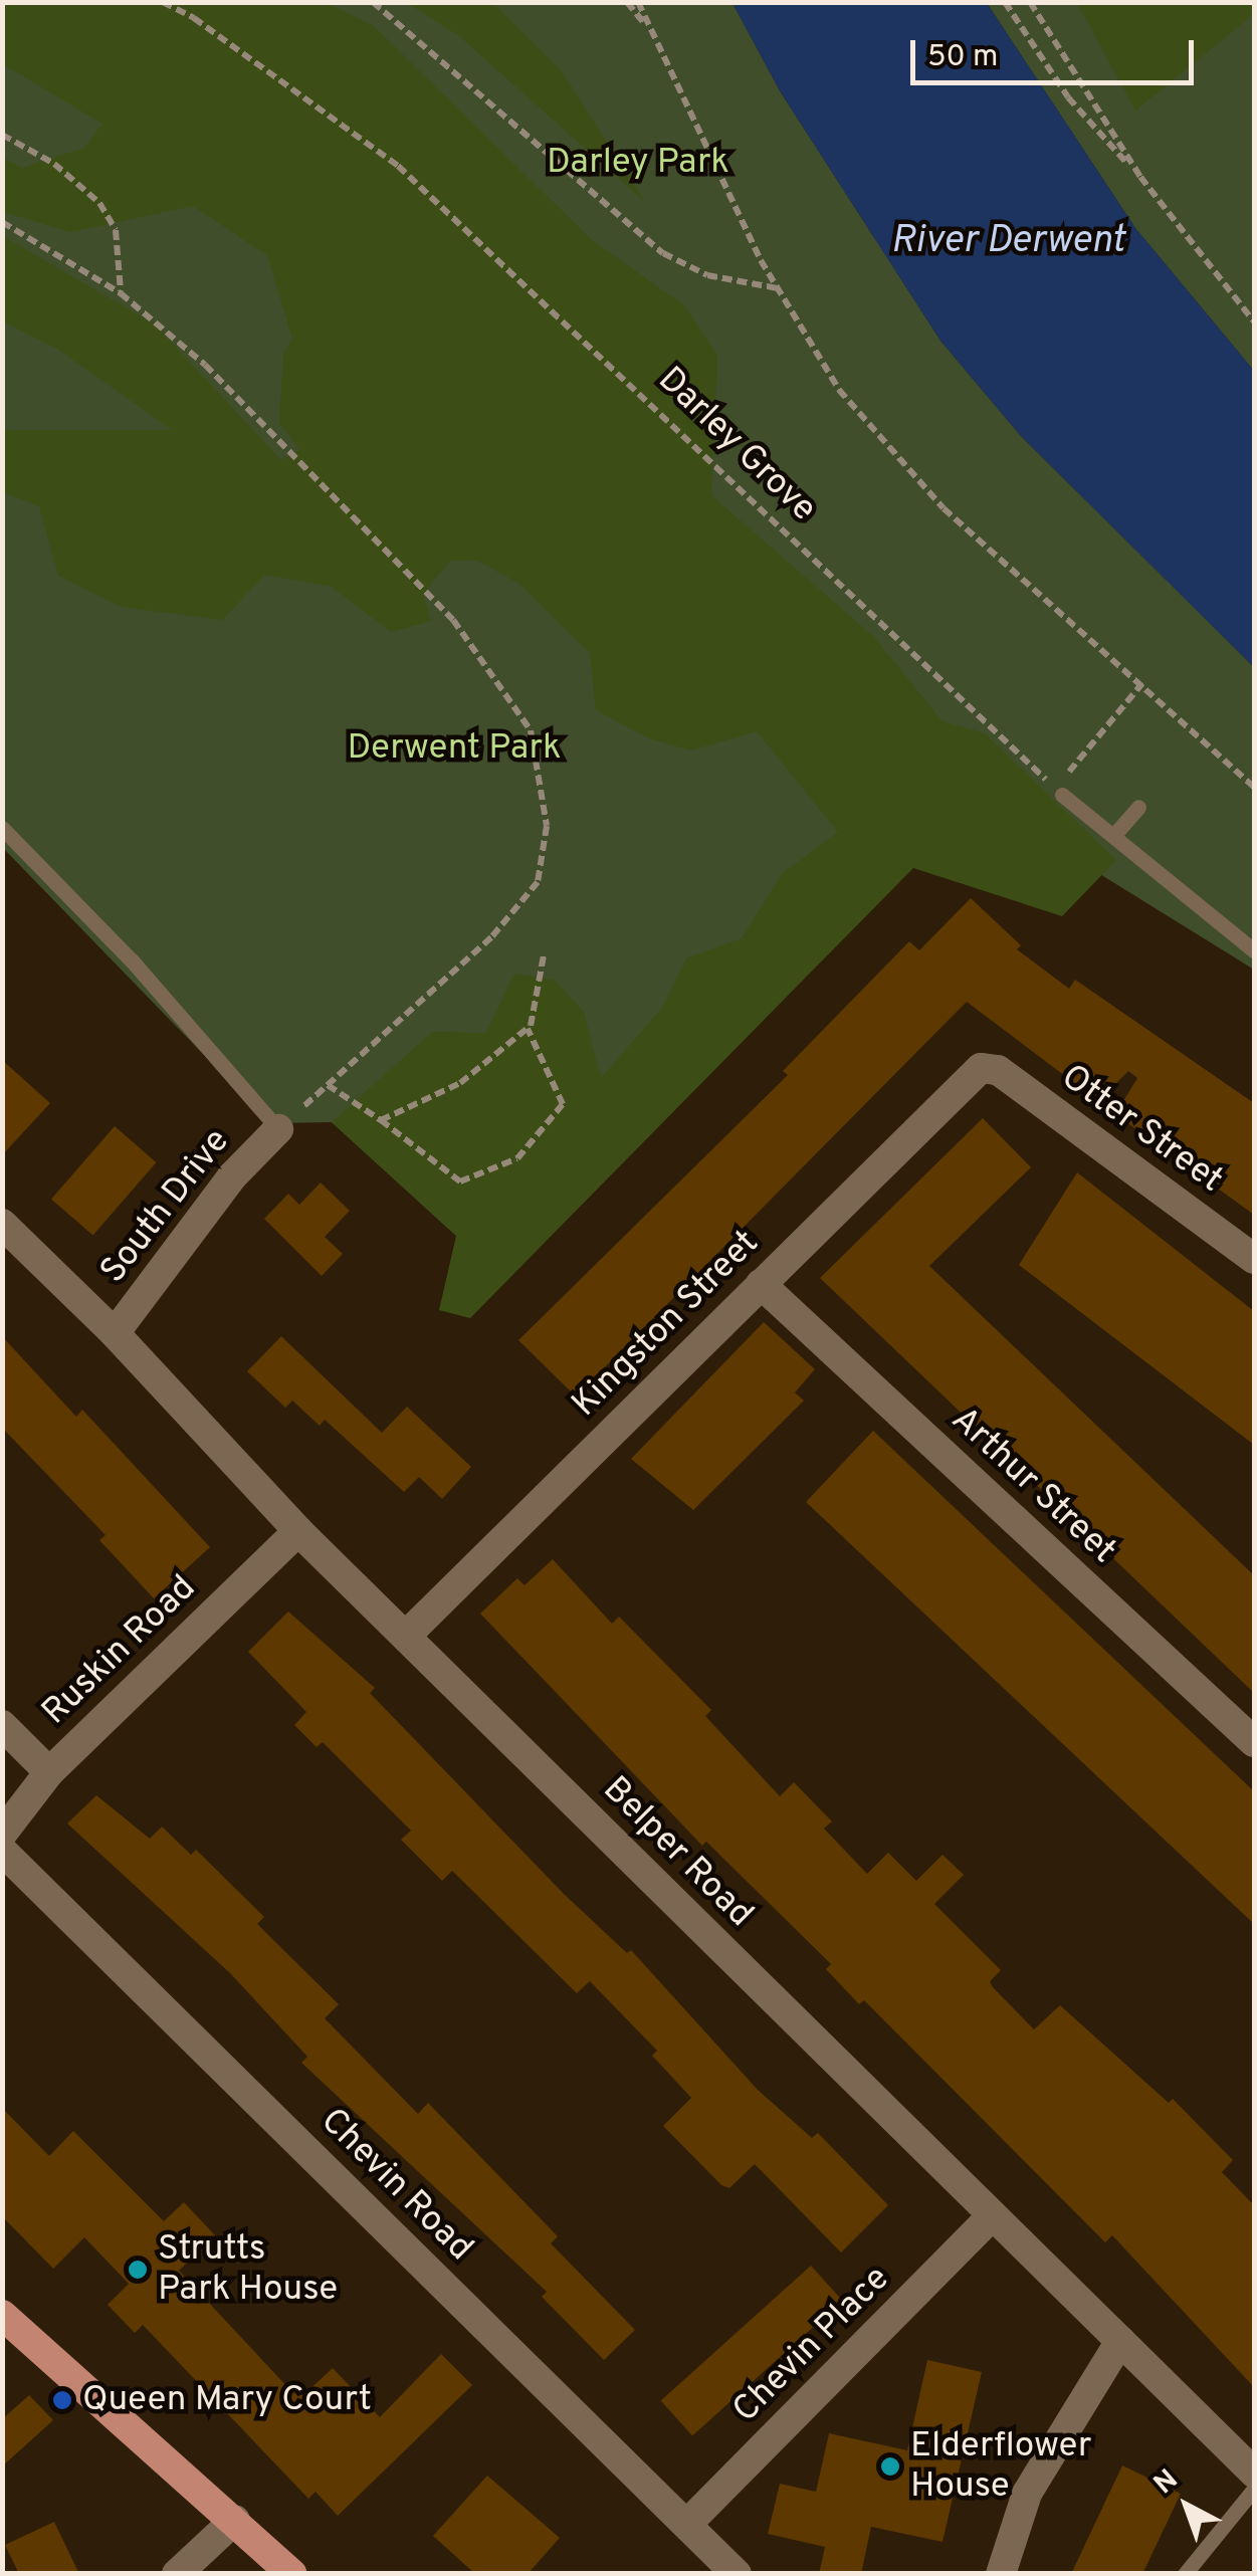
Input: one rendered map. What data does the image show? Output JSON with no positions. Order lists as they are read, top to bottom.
{
  "streets": {
    "street": [
      "Otter Street",
      "South Drive",
      "Kingston Street",
      "Arthur Street",
      "Ruskin Road",
      "Belper Road",
      "Chevin Road",
      "Chevin Place"
    ],
    "path": ["Darley Grove"]
  },
  "crossings": [
    ["Otter Street", "Kingston Street"],
    ["South Drive", "Belper Road"],
    ["Kingston Street", "Arthur Street"],
    ["Kingston Street", "Belper Road"],
    ["Ruskin Road", "Belper Road"],
    ["Belper Road", "Chevin Place"],
    ["Chevin Road", "Chevin Place"]
  ],
  "water": ["River Derwent"],
  "parks": ["Darley Park", "Derwent Park"],
  "places": ["Strutts Park House", "Queen Mary Court", "Elderflower House"],
  "scale_bar": "50 m",
  "north": "top left"
}
